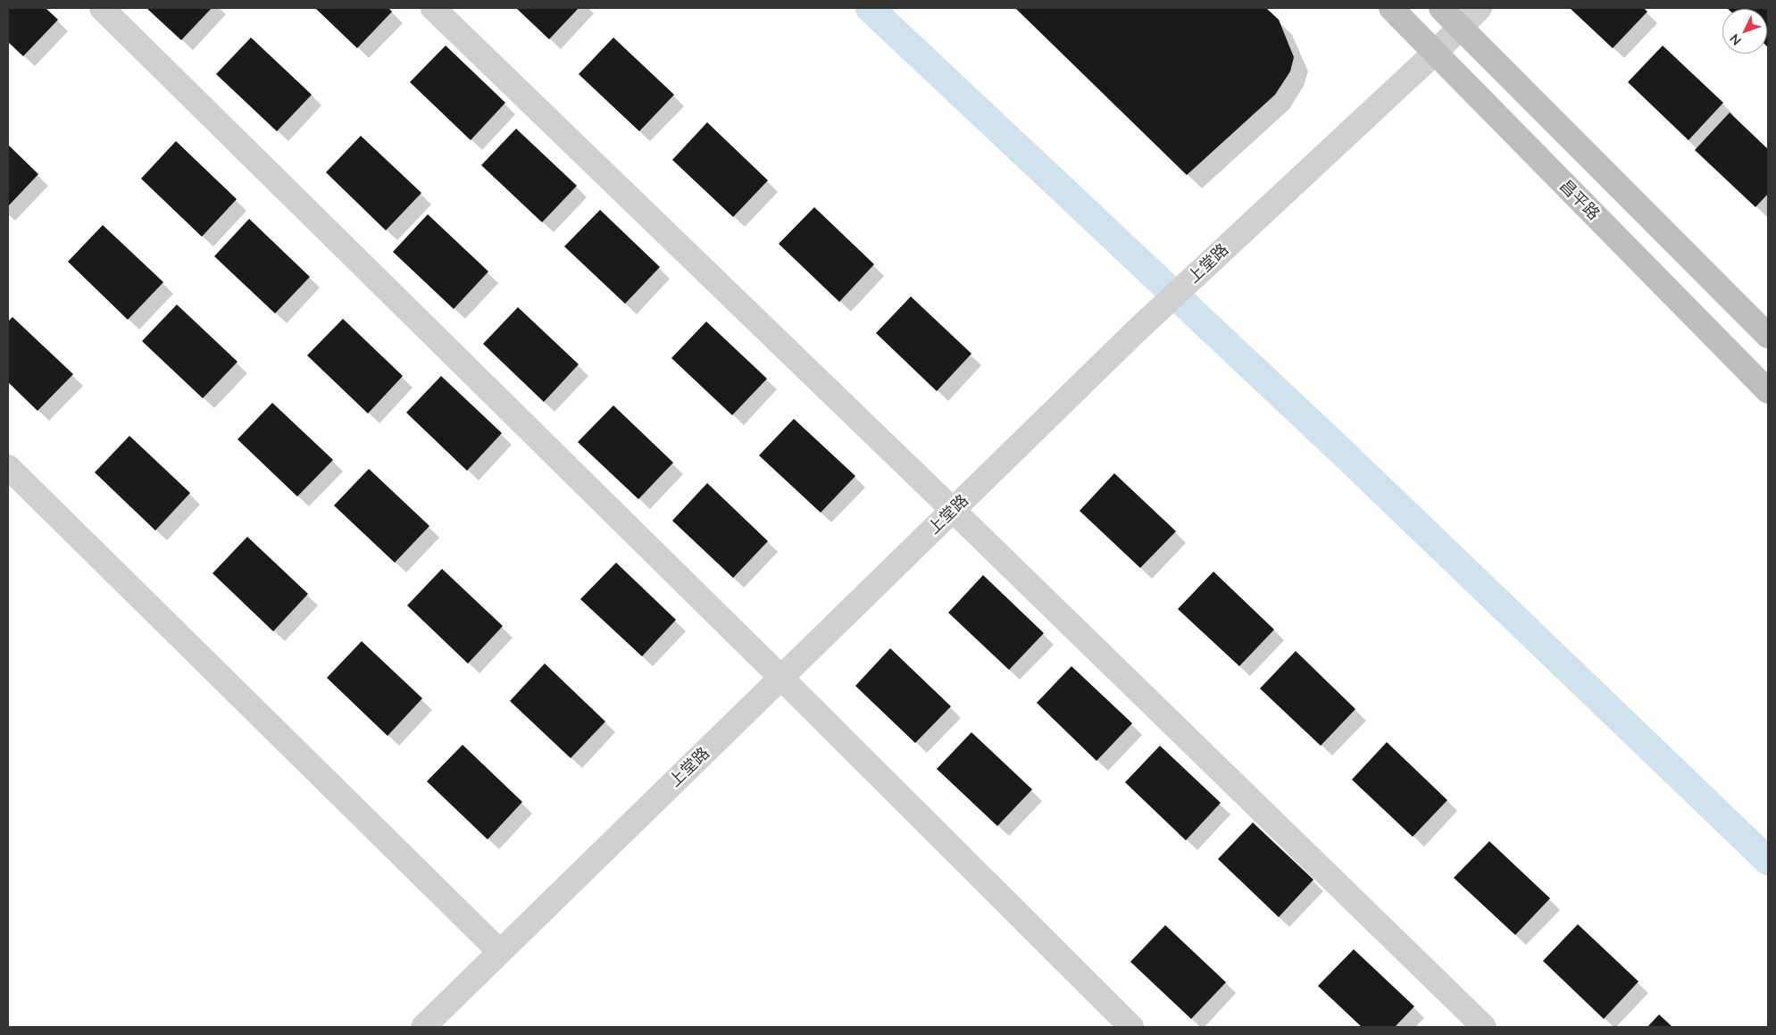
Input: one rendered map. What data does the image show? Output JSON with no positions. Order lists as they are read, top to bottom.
{
  "streets": {
    "main road": ["昌平路"],
    "street": ["上堂路"]
  },
  "crossings": [
    ["昌平路", "上堂路"]
  ],
  "north": "bottom left"
}
